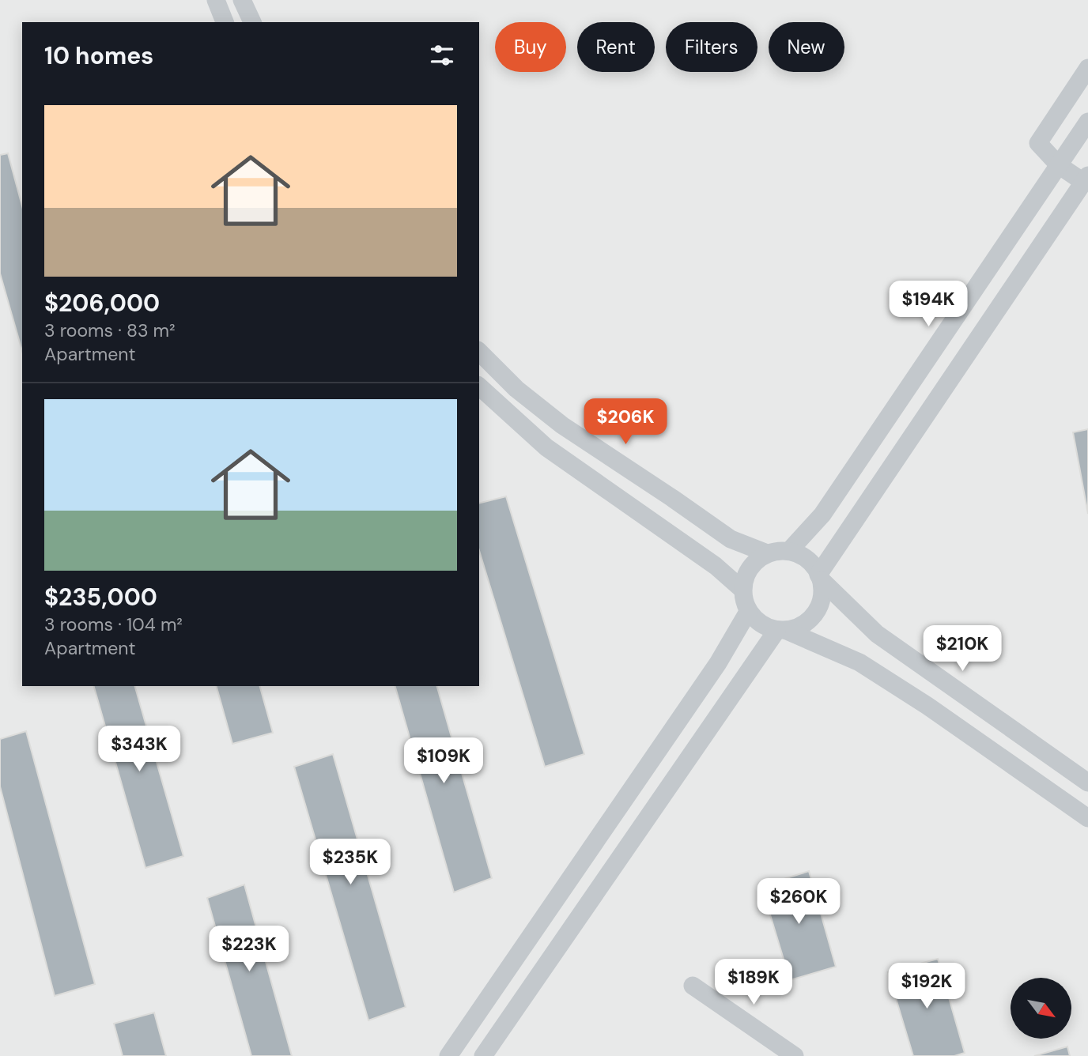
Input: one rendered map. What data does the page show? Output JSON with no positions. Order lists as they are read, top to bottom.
{
  "north": "bottom right",
  "page": {
    "chip": [
      "Buy",
      "Rent",
      "Filters",
      "New"
    ],
    "heading": "10 homes",
    "list": [
      {
        "name": "$206,000",
        "note": "3 rooms · 83 m² · Apartment"
      },
      {
        "name": "$235,000",
        "note": "3 rooms · 104 m² · Apartment"
      }
    ],
    "price": [
      "$194K",
      "$206K",
      "$210K",
      "$343K",
      "$109K",
      "$235K",
      "$260K",
      "$223K",
      "$189K",
      "$192K"
    ]
  }
}
